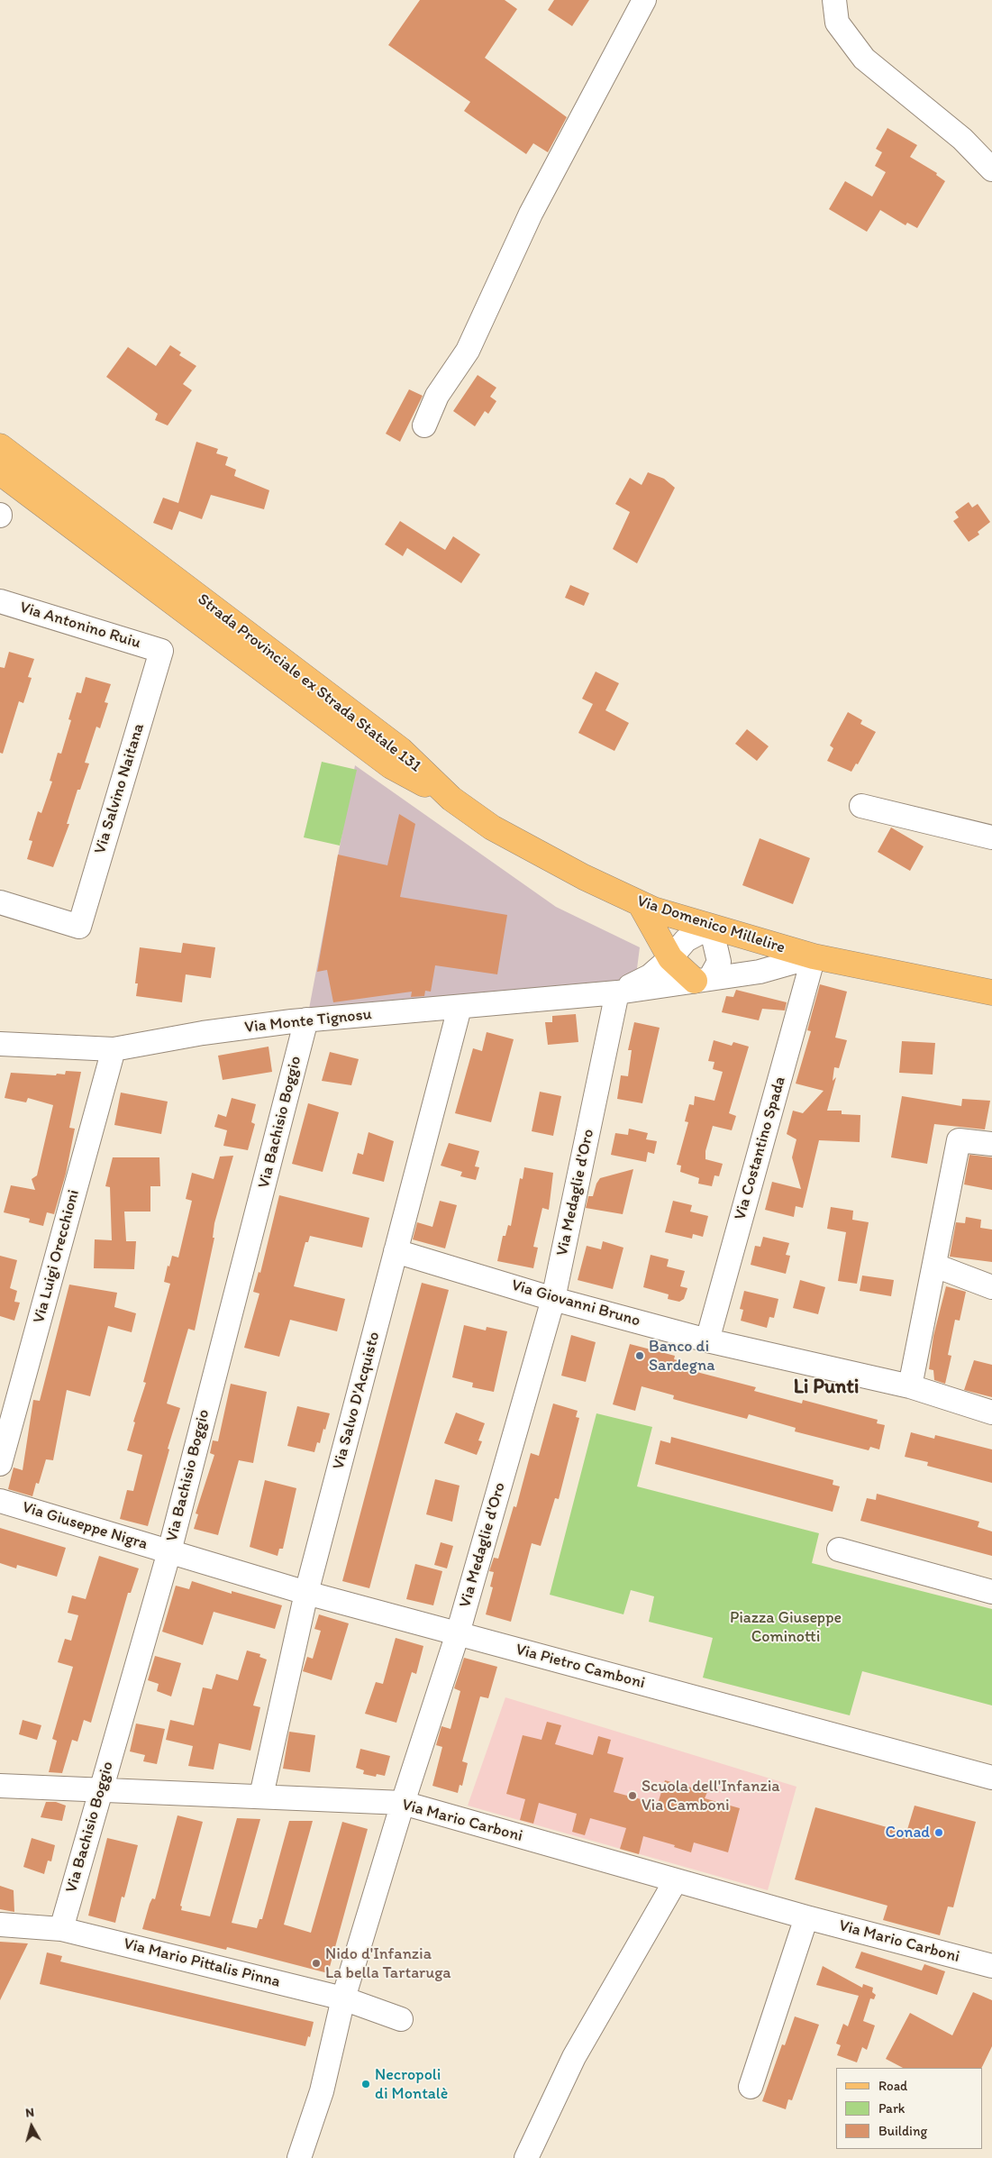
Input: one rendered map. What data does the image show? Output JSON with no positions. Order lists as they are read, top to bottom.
{
  "streets": {
    "main road": ["Strada Provinciale ex Strada Statale 131", "Via Domenico Millelire"],
    "street": [
      "Via Antonino Ruiu",
      "Via Salvino Naitana",
      "Via Monte Tignosu",
      "Via Bachisio Boggio",
      "Via Costantino Spada",
      "Via Medaglie d'Oro",
      "Via Luigi Orecchioni",
      "Via Giovanni Bruno",
      "Via Salvo D'Acquisto",
      "Via Giuseppe Nigra",
      "Via Pietro Camboni",
      "Via Mario Carboni",
      "Via Mario Pittalis Pinna"
    ]
  },
  "crossings": [
    ["Via Antonino Ruiu", "Via Salvino Naitana"],
    ["Strada Provinciale ex Strada Statale 131", "Via Domenico Millelire"],
    ["Via Domenico Millelire", "Via Monte Tignosu"],
    ["Via Domenico Millelire", "Via Costantino Spada"],
    ["Via Monte Tignosu", "Via Bachisio Boggio"],
    ["Via Monte Tignosu", "Via Costantino Spada"],
    ["Via Monte Tignosu", "Via Medaglie d'Oro"],
    ["Via Monte Tignosu", "Via Luigi Orecchioni"],
    ["Via Monte Tignosu", "Via Salvo D'Acquisto"],
    ["Via Bachisio Boggio", "Via Giuseppe Nigra"],
    ["Via Bachisio Boggio", "Via Pietro Camboni"],
    ["Via Bachisio Boggio", "Via Mario Carboni"],
    ["Via Bachisio Boggio", "Via Mario Pittalis Pinna"],
    ["Via Costantino Spada", "Via Giovanni Bruno"],
    ["Via Medaglie d'Oro", "Via Giovanni Bruno"],
    ["Via Medaglie d'Oro", "Via Pietro Camboni"],
    ["Via Medaglie d'Oro", "Via Mario Carboni"],
    ["Via Medaglie d'Oro", "Via Mario Pittalis Pinna"],
    ["Via Giovanni Bruno", "Via Salvo D'Acquisto"],
    ["Via Salvo D'Acquisto", "Via Pietro Camboni"],
    ["Via Salvo D'Acquisto", "Via Mario Carboni"],
    ["Via Giuseppe Nigra", "Via Pietro Camboni"]
  ],
  "districts": ["Li Punti"],
  "parks": ["Piazza Giuseppe Cominotti"],
  "places": [
    "Banco di Sardegna",
    "Scuola dell'Infanzia Via Camboni",
    "Conad",
    "Nido d'Infanzia La bella Tartaruga",
    "Necropoli di Montalè"
  ],
  "legend": ["Road", "Park", "Building"],
  "north": "top"
}
